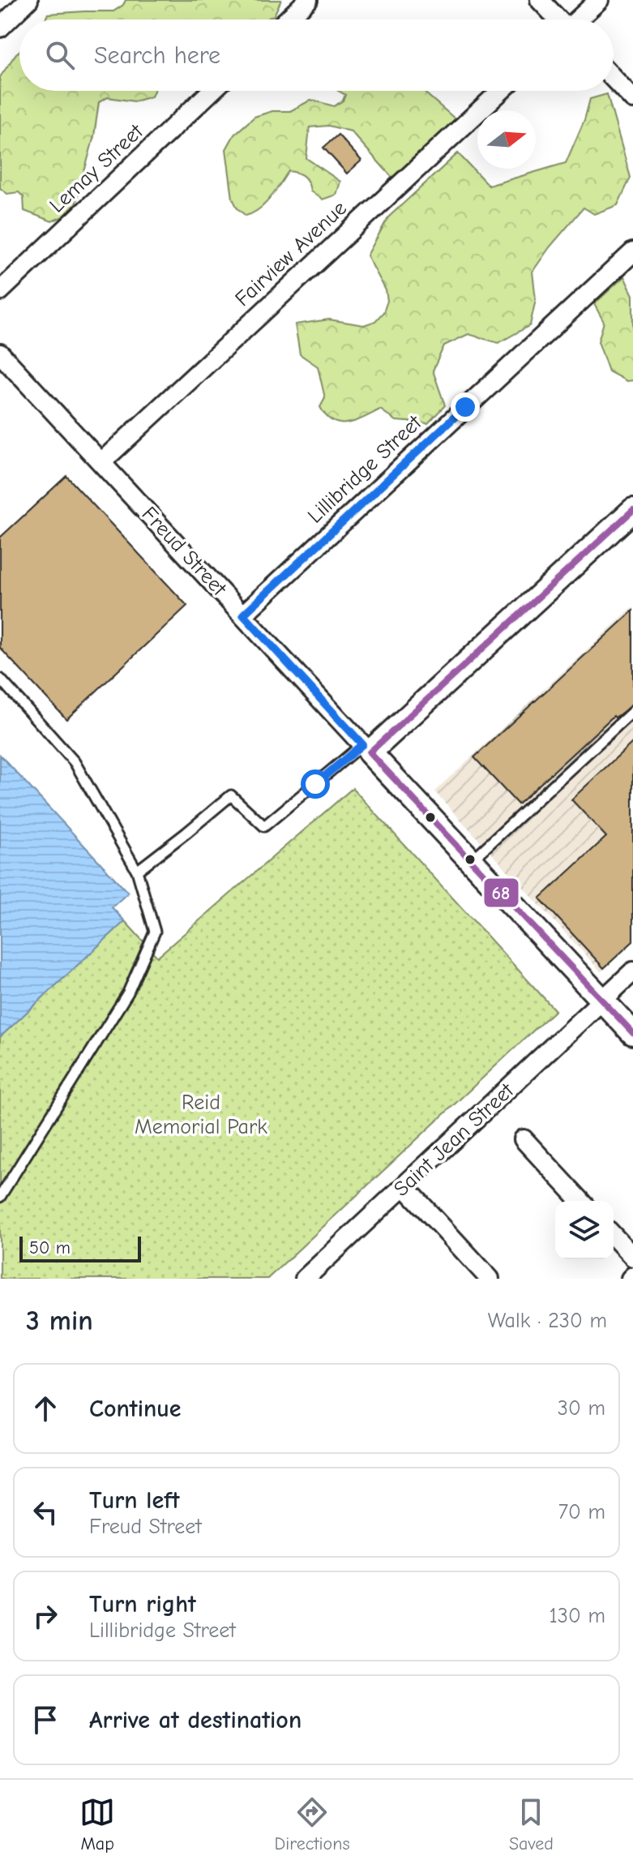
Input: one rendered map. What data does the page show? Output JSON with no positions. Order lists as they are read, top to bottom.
{
  "streets": {
    "street": [
      "Lemay Street",
      "Fairview Avenue",
      "Lillibridge Street",
      "Freud Street",
      "Saint Jean Street"
    ]
  },
  "crossings": [
    ["Fairview Avenue", "Freud Street"],
    ["Lillibridge Street", "Freud Street"],
    ["Freud Street", "Saint Jean Street"]
  ],
  "parks": ["Reid Memorial Park"],
  "lines": ["transit line 68"],
  "scale_bar": "50 m",
  "north": "right",
  "page": {
    "search": "Search here",
    "scale": "50 m",
    "heading": ["3 min", "Walk · 230 m"],
    "list": [
      ["Continue", "30 m"],
      ["Turn left", "Freud Street", "70 m"],
      ["Turn right", "Lillibridge Street", "130 m"],
      "Arrive at destination"
    ],
    "nav": ["Map", "Directions", "Saved"]
  }
}
